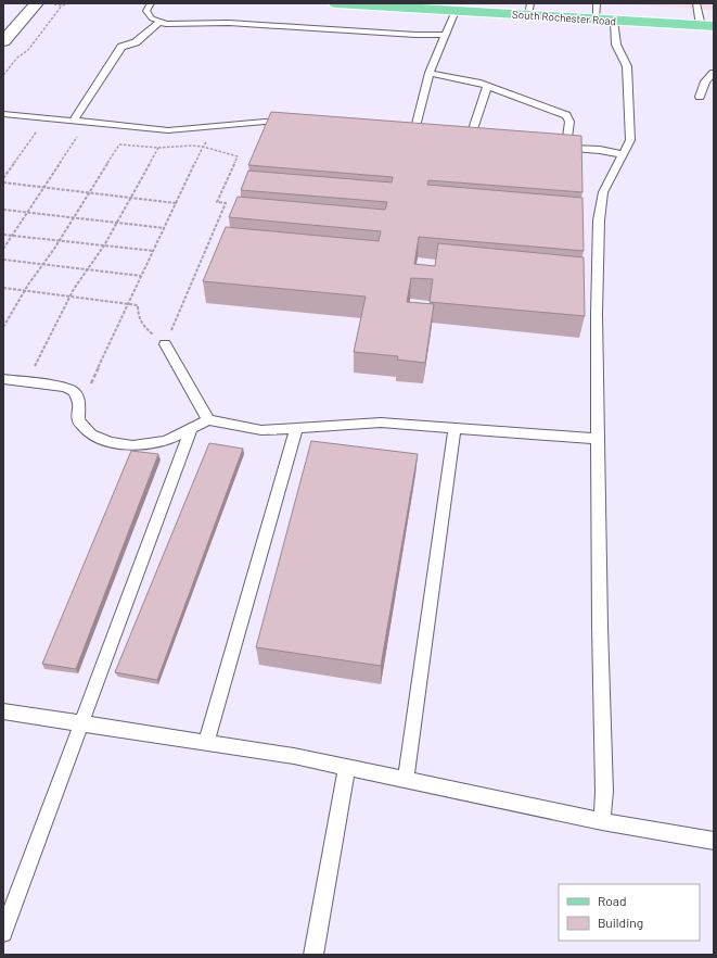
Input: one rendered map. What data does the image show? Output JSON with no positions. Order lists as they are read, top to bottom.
{
  "streets": {
    "main road": ["South Rochester Road"]
  },
  "legend": ["Road", "Building"]
}
